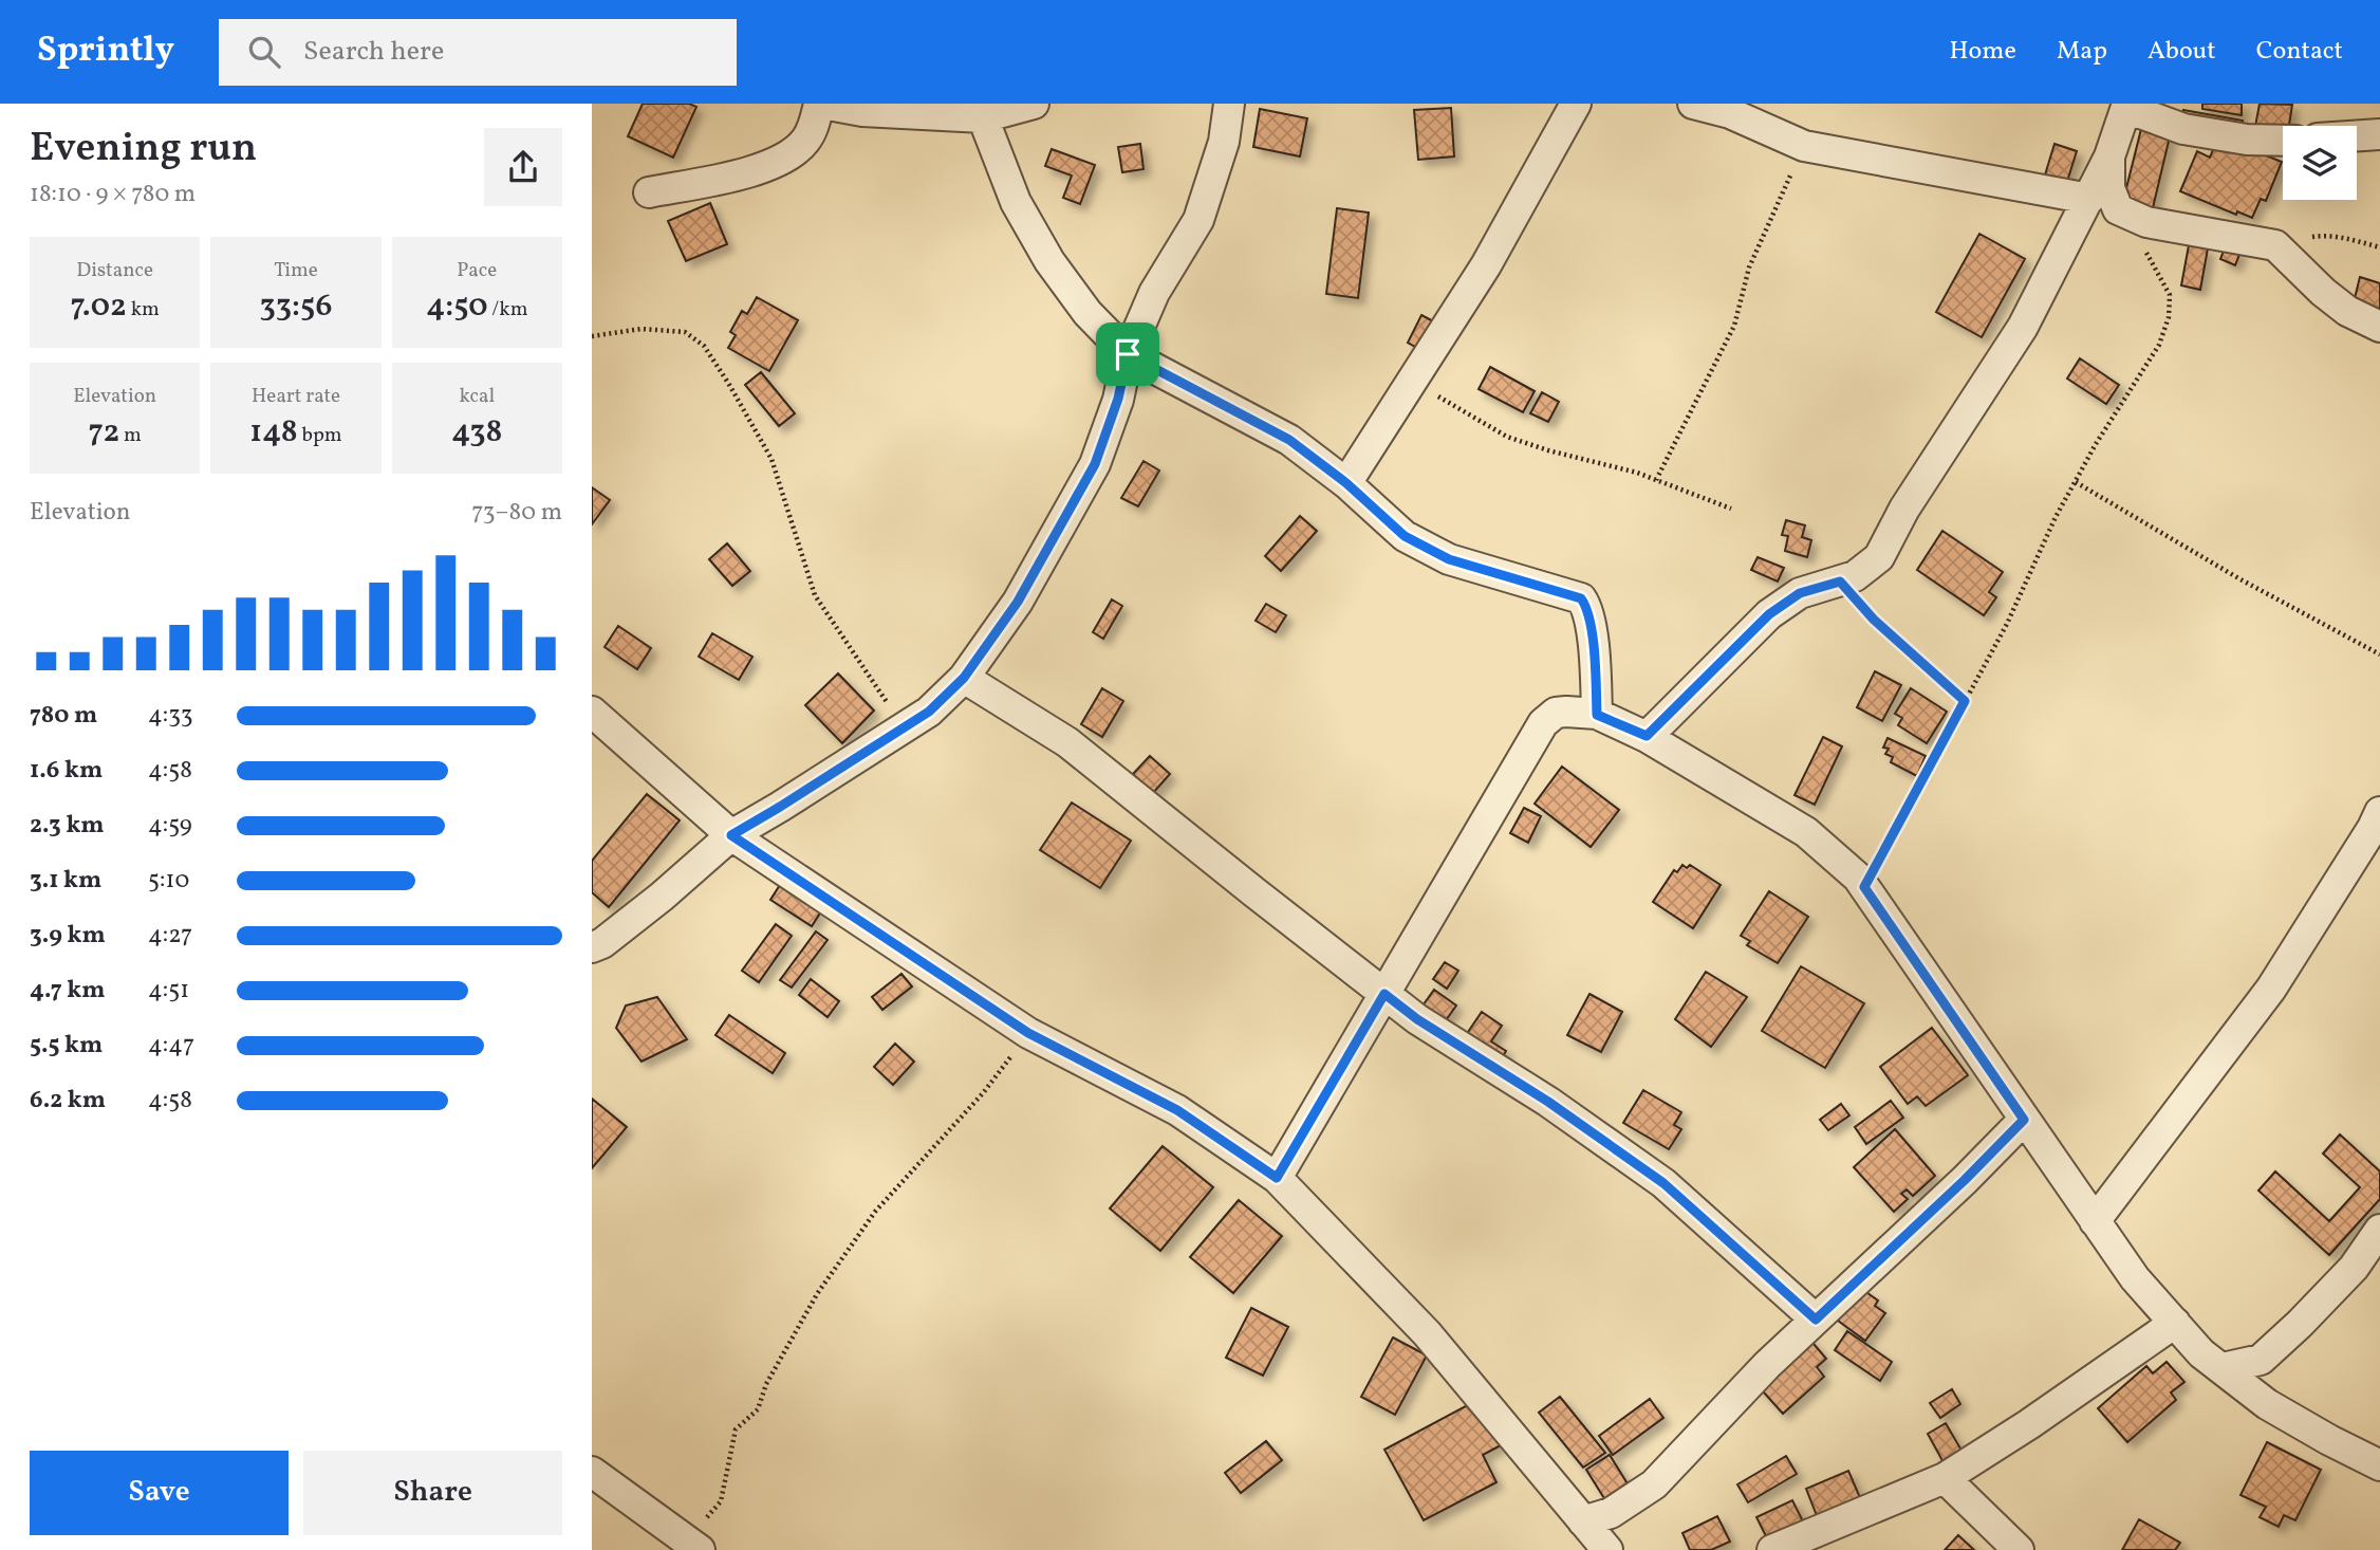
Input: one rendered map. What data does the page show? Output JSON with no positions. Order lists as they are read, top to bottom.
{
  "page": {
    "header": "Sprintly",
    "search": "Search here",
    "nav": [
      "Home",
      "Map",
      "About",
      "Contact"
    ],
    "heading": ["Evening run", "18:10 · 9 × 780 m"],
    "stats": [
      ["Distance", "7.02 km"],
      ["Time", "33:56"],
      ["Pace", "4:50 /km"],
      ["Elevation", "72 m"],
      ["Heart rate", "148 bpm"],
      ["kcal", "438"]
    ],
    "chart": ["Elevation", "73–80 m"],
    "list": [
      {
        "name": "780 m",
        "note": "4:33"
      },
      {
        "name": "1.6 km",
        "note": "4:58"
      },
      {
        "name": "2.3 km",
        "note": "4:59"
      },
      {
        "name": "3.1 km",
        "note": "5:10"
      },
      {
        "name": "3.9 km",
        "note": "4:27"
      },
      {
        "name": "4.7 km",
        "note": "4:51"
      },
      {
        "name": "5.5 km",
        "note": "4:47"
      },
      {
        "name": "6.2 km",
        "note": "4:58"
      }
    ],
    "buttons": ["Save", "Share"]
  }
}
